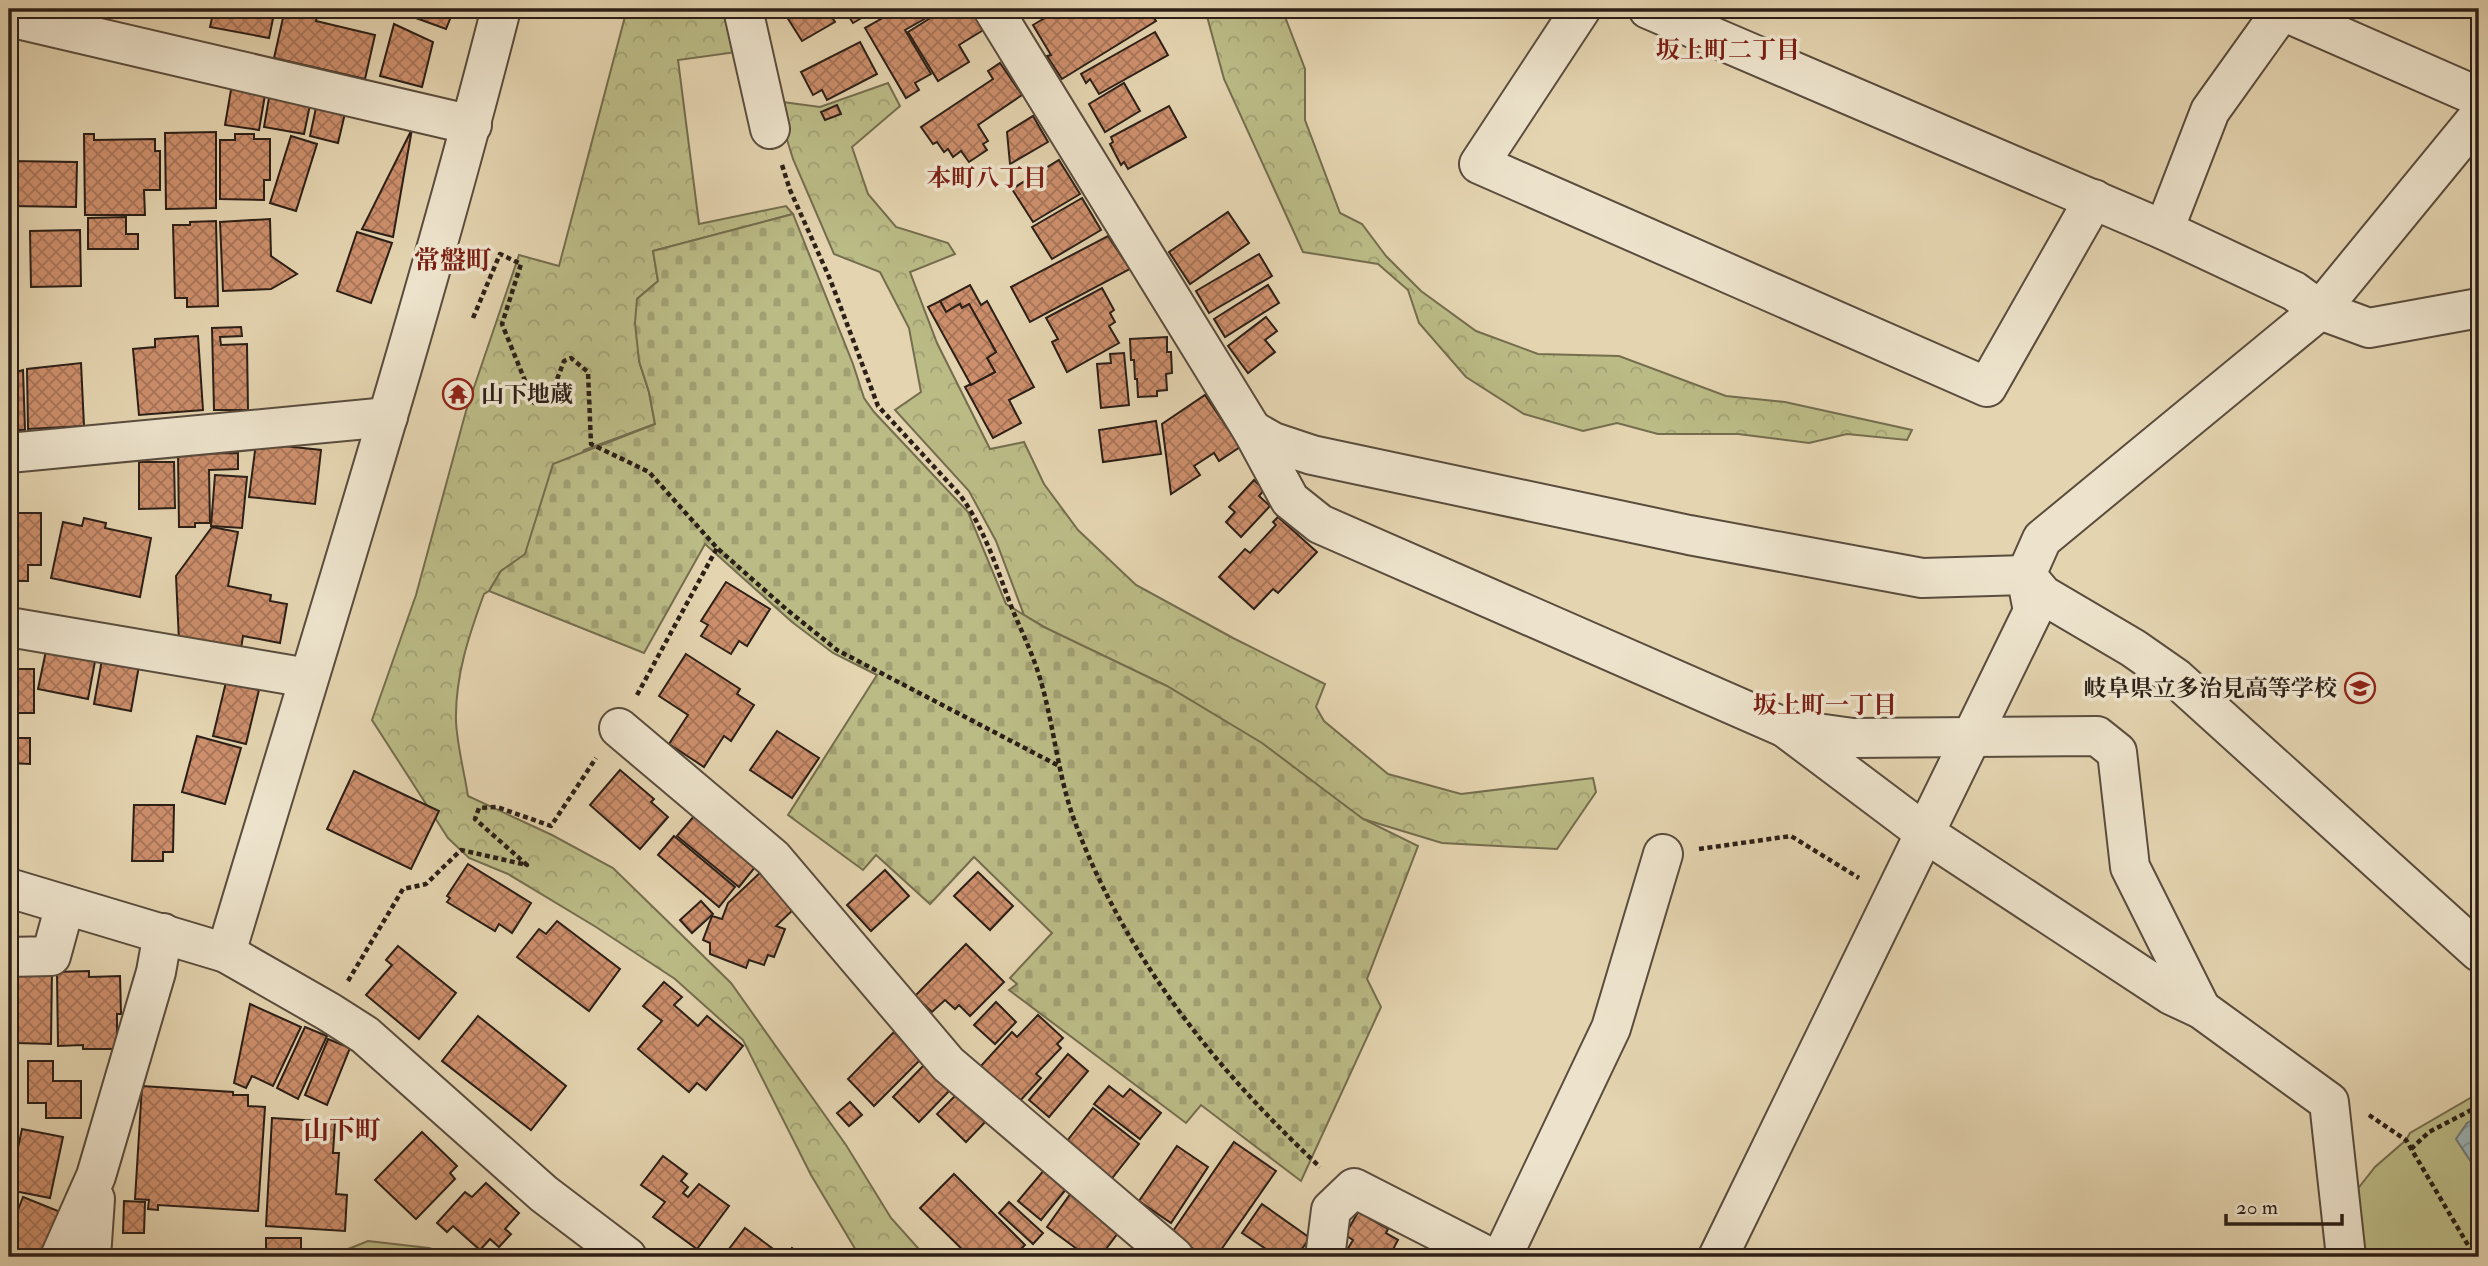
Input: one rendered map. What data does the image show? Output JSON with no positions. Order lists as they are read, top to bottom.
{
  "districts": [
    "坂上町二丁目",
    "本町八丁目",
    "常盤町",
    "坂上町一丁目",
    "山下町"
  ],
  "places": {
    "temple": ["山下地蔵"],
    "school or university": ["岐阜県立多治見高等学校"]
  },
  "scale_bar": "20 m"
}
